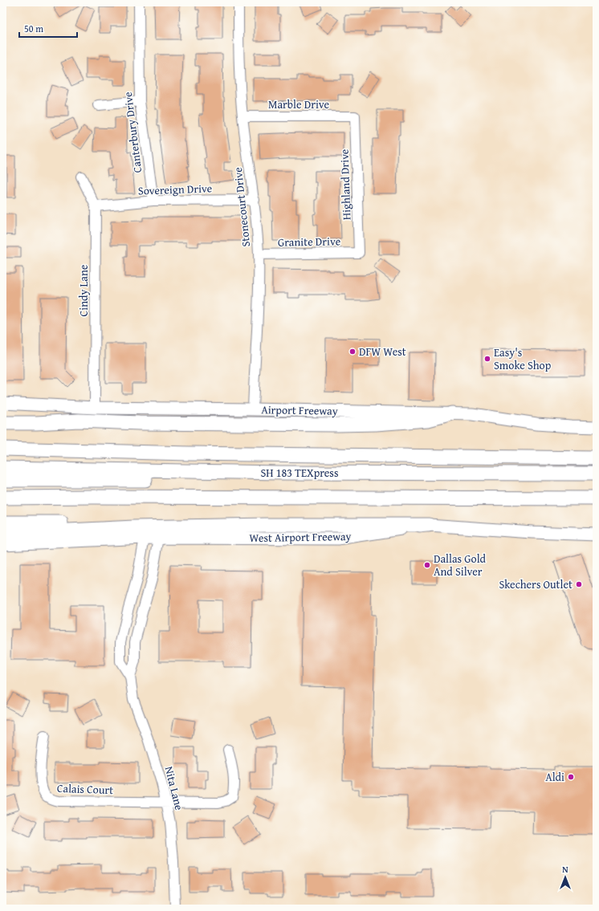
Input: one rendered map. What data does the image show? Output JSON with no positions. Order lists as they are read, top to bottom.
{
  "streets": {
    "highway": ["SH 183 TEXpress"],
    "main road": ["Airport Freeway", "West Airport Freeway"],
    "street": [
      "Marble Drive",
      "Canterbury Drive",
      "Highland Drive",
      "Sovereign Drive",
      "Stonecourt Drive",
      "Granite Drive",
      "Cindy Lane",
      "Nita Lane",
      "Calais Court"
    ]
  },
  "crossings": [
    ["Marble Drive", "Highland Drive"],
    ["Marble Drive", "Stonecourt Drive"],
    ["Canterbury Drive", "Sovereign Drive"],
    ["Highland Drive", "Granite Drive"],
    ["Sovereign Drive", "Stonecourt Drive"],
    ["Sovereign Drive", "Cindy Lane"],
    ["Stonecourt Drive", "Granite Drive"],
    ["Stonecourt Drive", "Airport Freeway"],
    ["Cindy Lane", "Airport Freeway"],
    ["West Airport Freeway", "Nita Lane"],
    ["Nita Lane", "Calais Court"]
  ],
  "places": [
    "DFW West",
    "Easy's Smoke Shop",
    "Dallas Gold And Silver",
    "Skechers Outlet",
    "Aldi"
  ],
  "scale_bar": "50 m",
  "north": "top"
}
